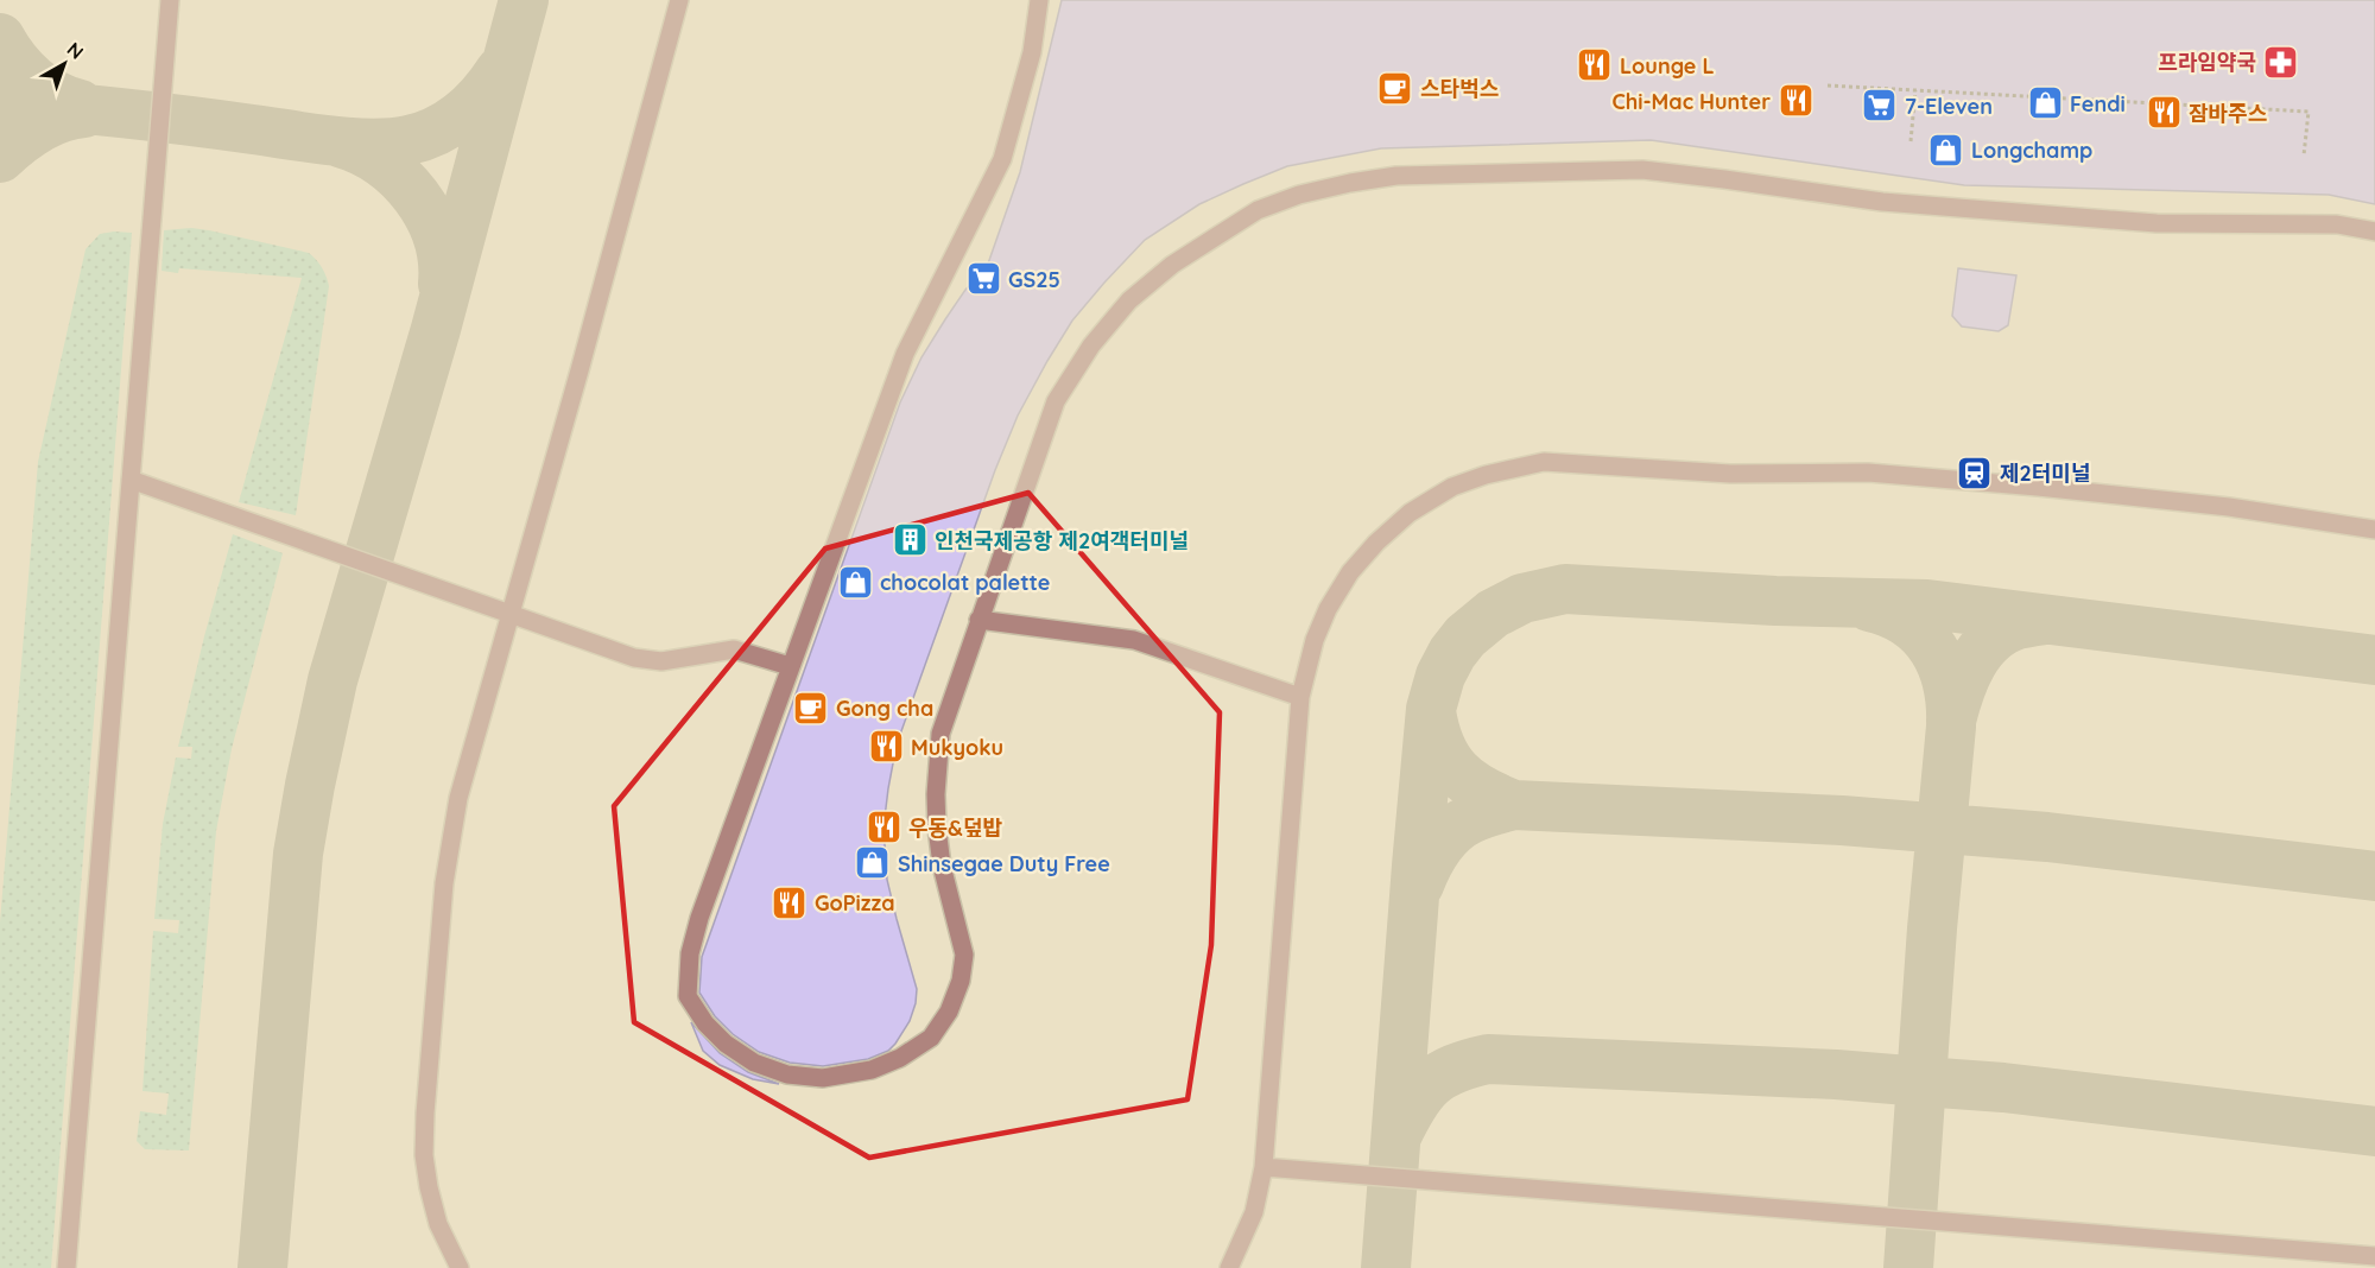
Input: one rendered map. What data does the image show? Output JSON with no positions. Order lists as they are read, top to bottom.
{
  "places": {
    "pharmacy": ["프라임약국"],
    "restaurant": [
      "Lounge L",
      "Chi-Mac Hunter",
      "잠바주스",
      "Mukyoku",
      "우동&덮밥",
      "GoPizza"
    ],
    "cafe": ["스타벅스", "Gong cha"],
    "shop": [
      "Fendi",
      "Longchamp",
      "chocolat palette",
      "Shinsegae Duty Free"
    ],
    "supermarket": ["7-Eleven", "GS25"],
    "station": ["제2터미널"],
    "building": ["인천국제공항 제2여객터미널"]
  },
  "north": "top right"
}
